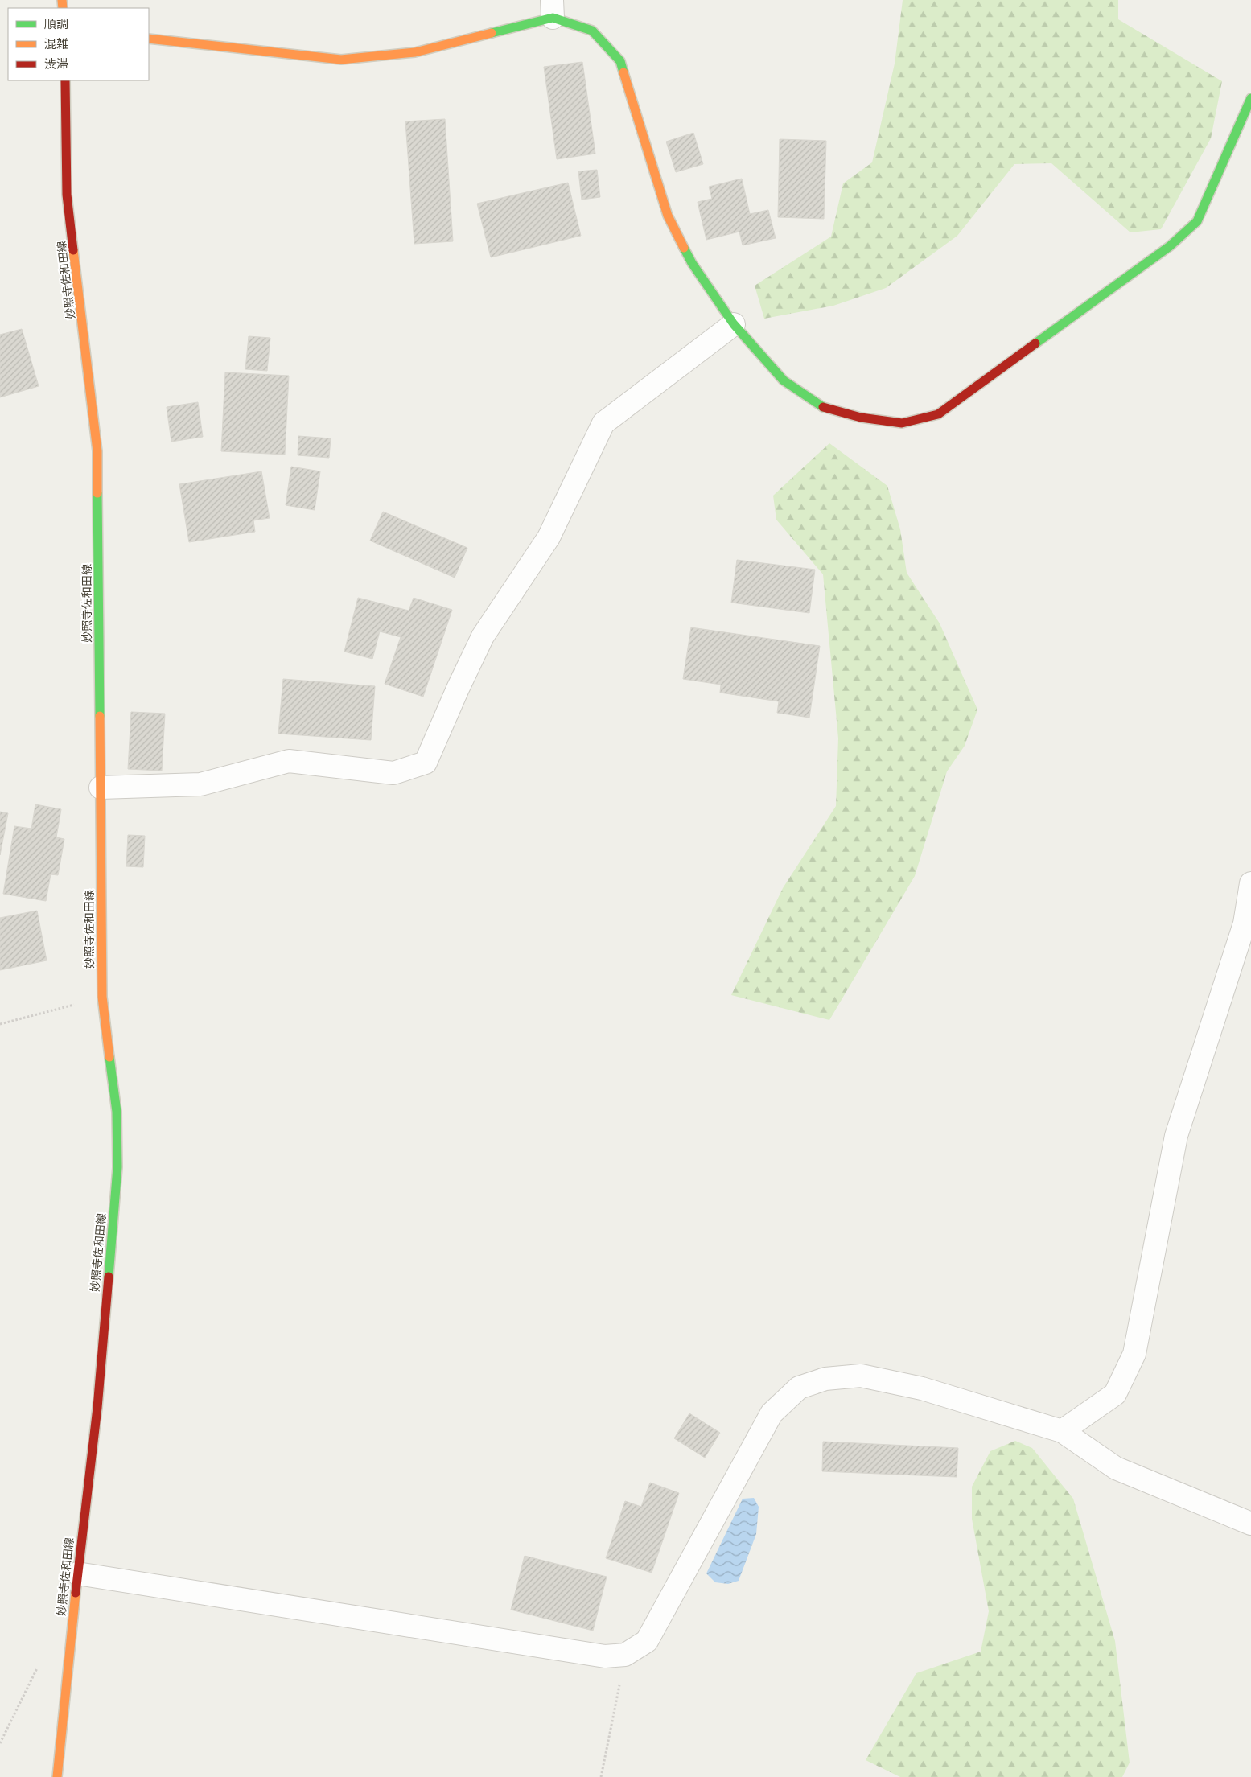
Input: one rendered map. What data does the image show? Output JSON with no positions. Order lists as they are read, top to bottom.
{
  "streets": {
    "main road": ["妙照寺佐和田線"]
  },
  "legend": ["順調", "混雑", "渋滞"]
}
